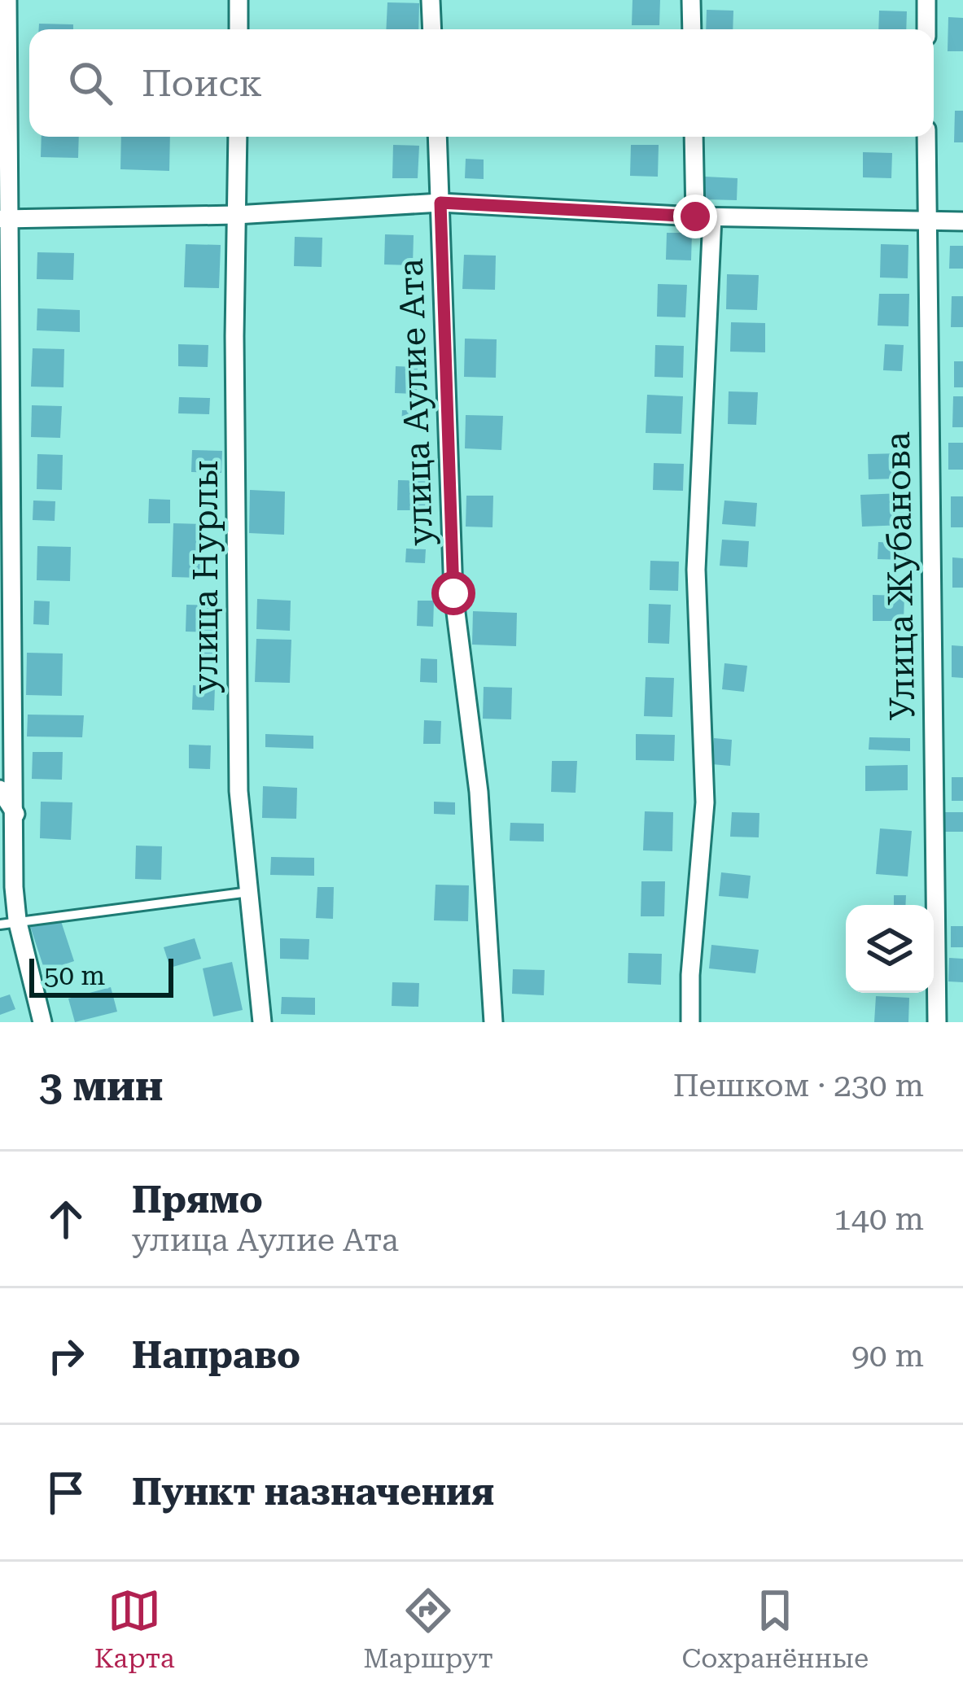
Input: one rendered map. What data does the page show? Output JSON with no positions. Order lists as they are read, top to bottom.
{
  "streets": {
    "street": ["улица Аулие Ата", "Улица Жубанова", "улица Нурлы"]
  },
  "scale_bar": "50 m",
  "page": {
    "search": "Поиск",
    "scale": "50 m",
    "heading": ["3 мин", "Пешком · 230 m"],
    "list": [
      ["Прямо", "улица Аулие Ата", "140 m"],
      ["Направо", "90 m"],
      "Пункт назначения"
    ],
    "nav": ["Карта", "Маршрут", "Сохранённые"]
  }
}
